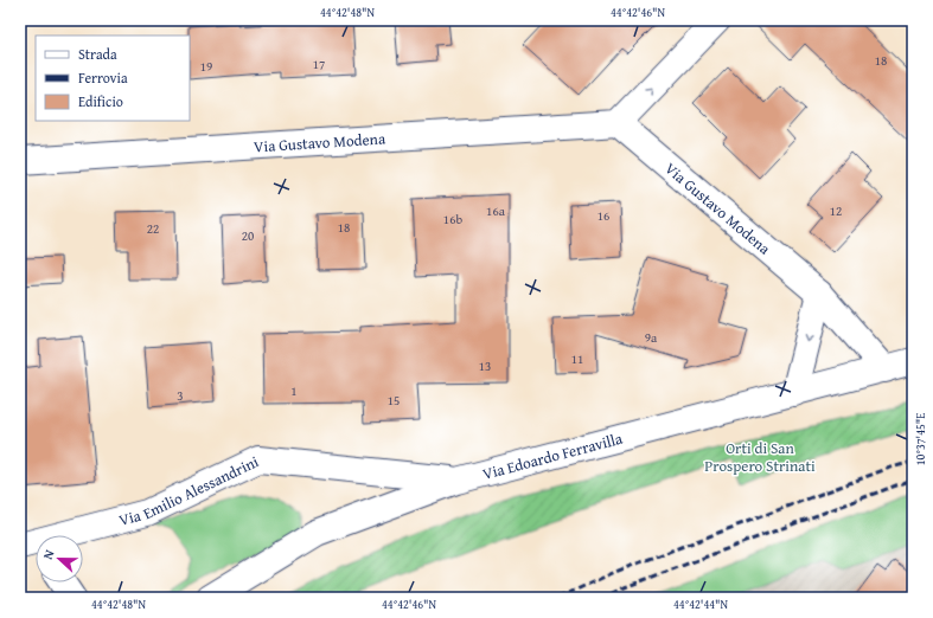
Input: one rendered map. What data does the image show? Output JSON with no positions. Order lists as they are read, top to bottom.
{
  "streets": {
    "street": ["Via Gustavo Modena", "Via Edoardo Ferravilla", "Via Emilio Alessandrini"]
  },
  "crossings": [
    ["Via Gustavo Modena", "Via Edoardo Ferravilla"],
    ["Via Edoardo Ferravilla", "Via Emilio Alessandrini"]
  ],
  "parks": ["Orti di San Prospero Strinati"],
  "house_numbers": [
    "18",
    "17",
    "19",
    "16a",
    "12",
    "16",
    "16b",
    "18",
    "22",
    "20",
    "9a",
    "11",
    "13",
    "1",
    "3",
    "15"
  ],
  "legend": ["Strada", "Ferrovia", "Edificio"],
  "north": "left",
  "coordinates": [
    "44°42'48\"N",
    "44°42'46\"N",
    "10°37'45\"E",
    "44°42'44\"N"
  ]
}
